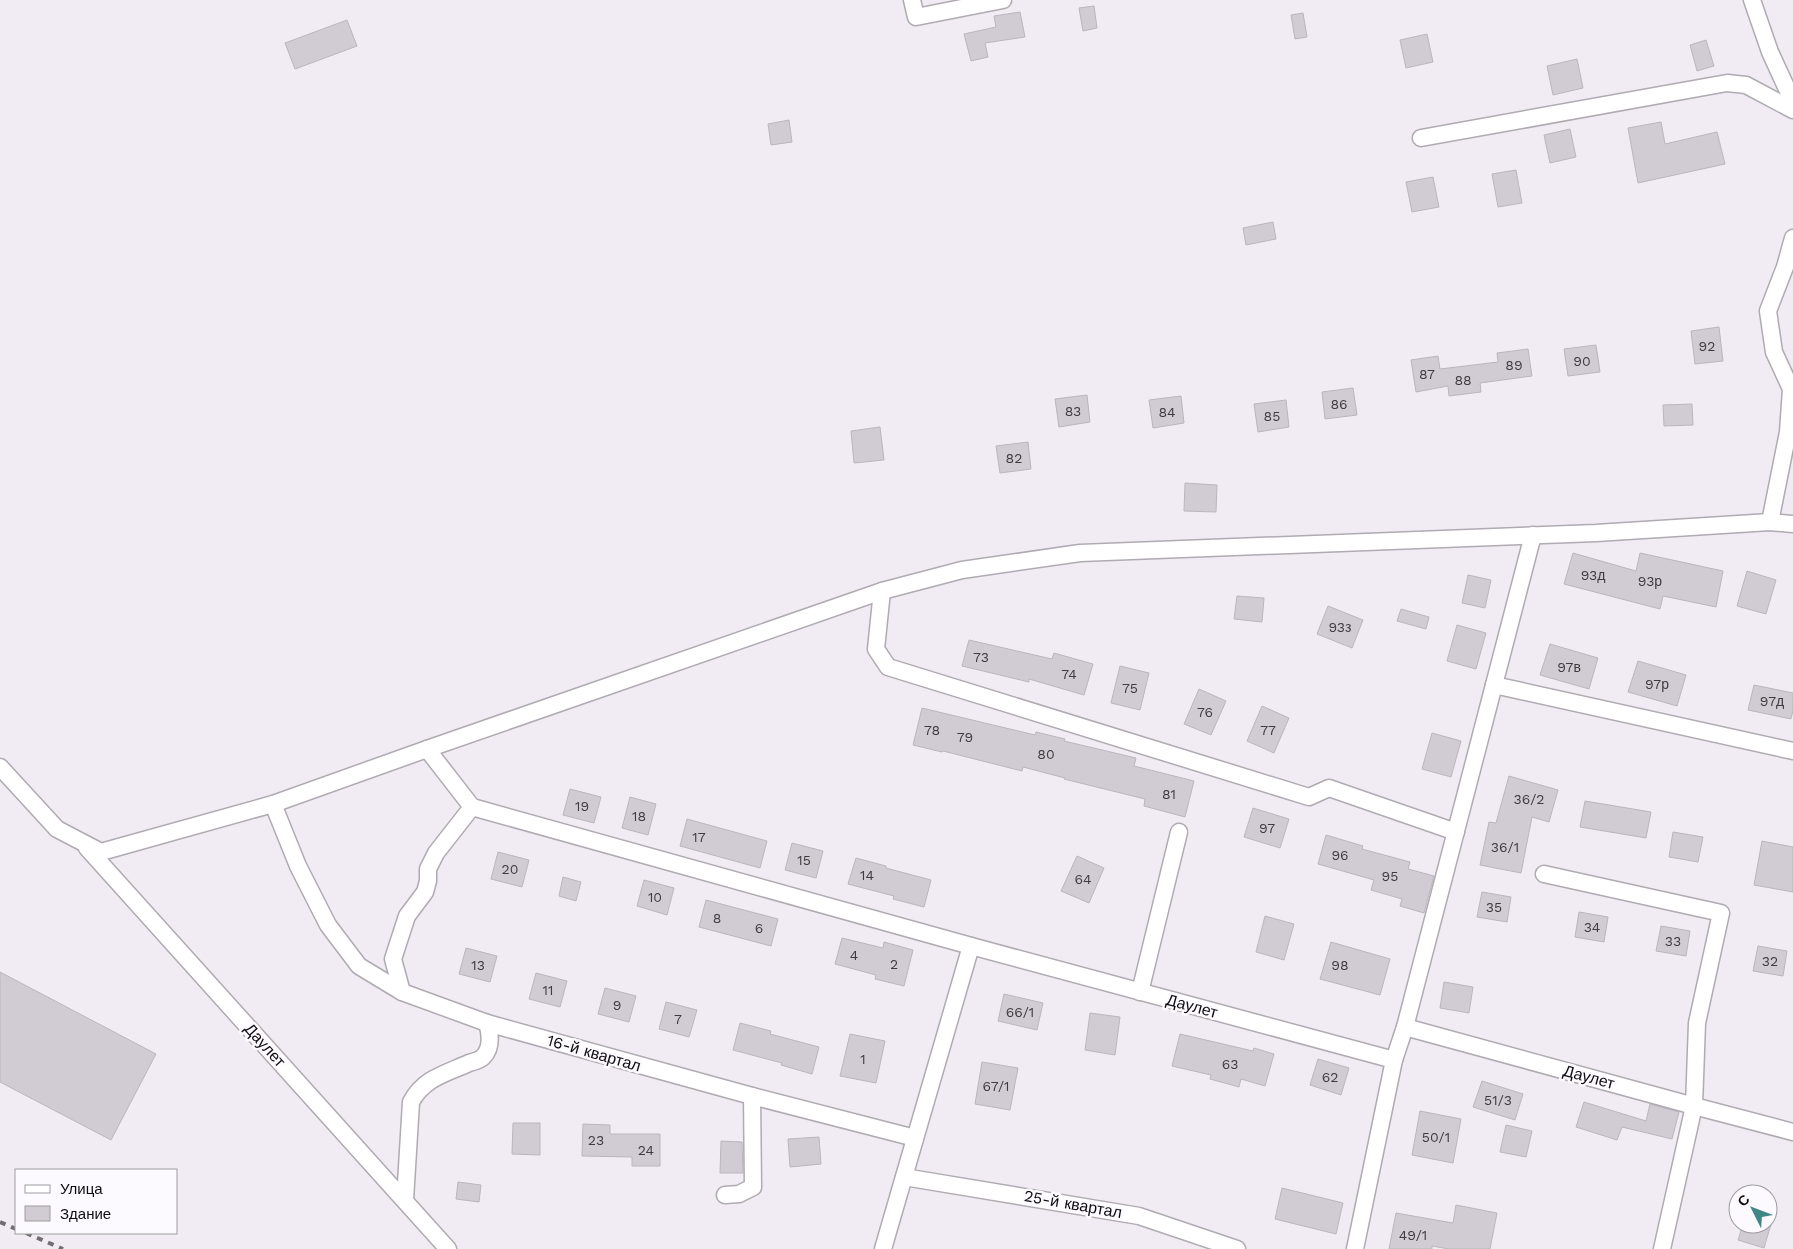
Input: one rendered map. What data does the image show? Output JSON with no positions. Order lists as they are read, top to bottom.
{
  "streets": {
    "street": ["Даулет", "16-й квартал", "25-й квартал"]
  },
  "house_numbers": [
    "92",
    "90",
    "89",
    "87",
    "88",
    "86",
    "83",
    "84",
    "85",
    "82",
    "93д",
    "93р",
    "93з",
    "73",
    "97в",
    "74",
    "97р",
    "75",
    "97д",
    "76",
    "78",
    "77",
    "79",
    "80",
    "81",
    "36/2",
    "19",
    "18",
    "97",
    "17",
    "36/1",
    "96",
    "15",
    "20",
    "14",
    "95",
    "64",
    "10",
    "35",
    "8",
    "34",
    "6",
    "33",
    "4",
    "32",
    "2",
    "13",
    "98",
    "11",
    "9",
    "66/1",
    "7",
    "1",
    "63",
    "62",
    "67/1",
    "51/3",
    "50/1",
    "23",
    "24",
    "49/1"
  ],
  "legend": ["Улица", "Здание"],
  "north": "top left"
}
